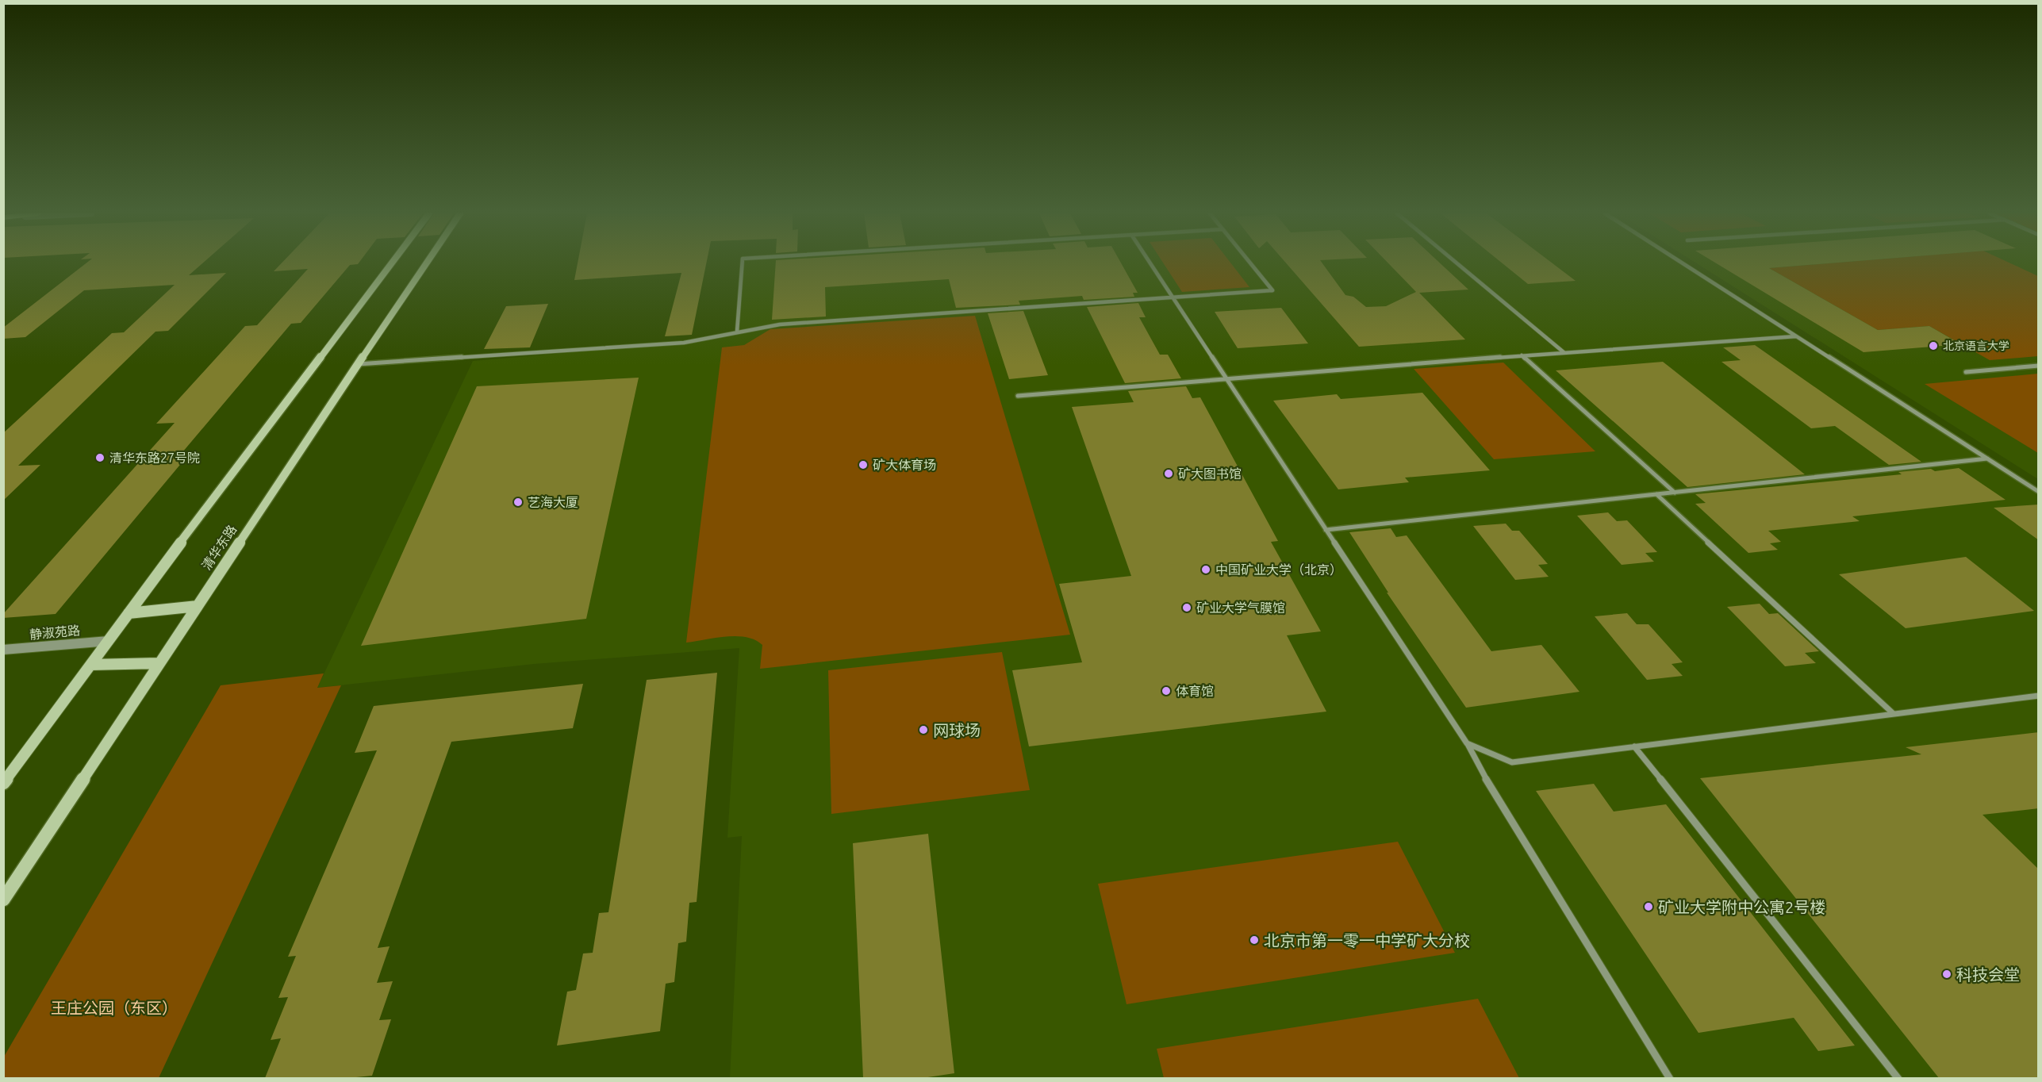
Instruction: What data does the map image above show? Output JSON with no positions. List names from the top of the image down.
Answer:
{
  "streets": {
    "main road": ["清华东路"],
    "street": ["静淑苑路"]
  },
  "parks": ["王庄公园（东区）"],
  "places": [
    "北京语言大学",
    "清华东路27号院",
    "矿大体育场",
    "矿大图书馆",
    "艺海大厦",
    "中国矿业大学（北京）",
    "矿业大学气膜馆",
    "体育馆",
    "网球场",
    "矿业大学附中公寓2号楼",
    "北京市第一零一中学矿大分校",
    "科技会堂"
  ]
}
